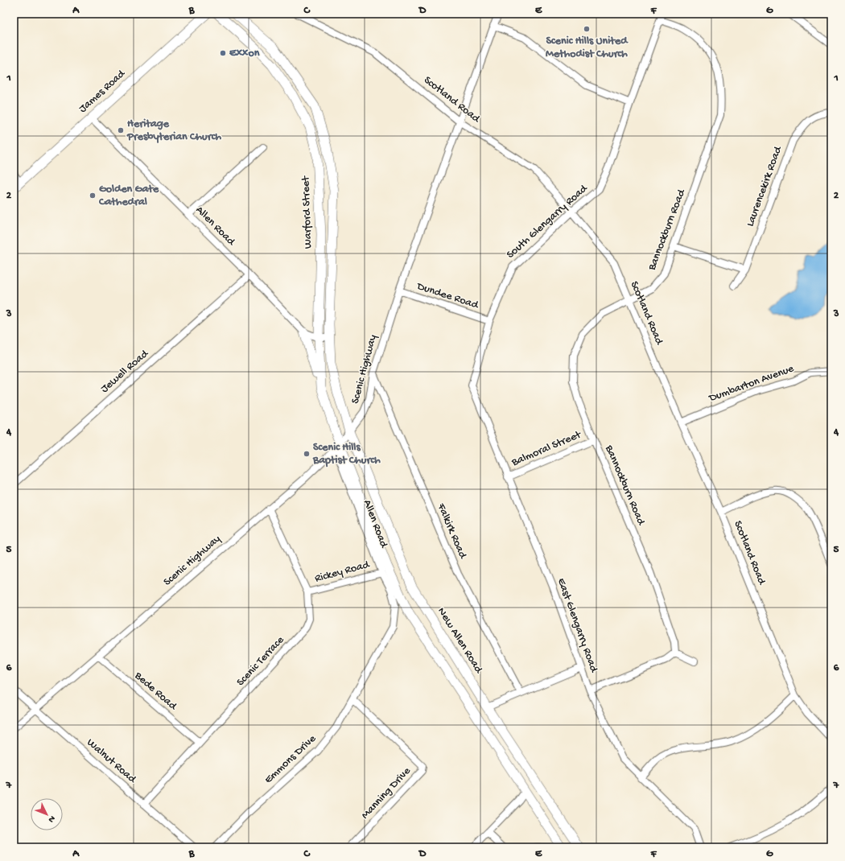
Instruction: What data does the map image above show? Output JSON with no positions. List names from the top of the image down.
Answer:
{
  "streets": {
    "main road": ["James Road", "Warford Street", "New Allen Road"],
    "street": [
      "Scotland Road",
      "Laurencekirk Road",
      "South Glengarry Road",
      "Allen Road",
      "Bannockburn Road",
      "Dundee Road",
      "Scenic Highway",
      "Jewell Road",
      "Dumbarton Avenue",
      "Balmoral Street",
      "Falkirk Road",
      "Rickey Road",
      "East Glengarry Road",
      "Scenic Terrace",
      "Bede Road",
      "Emmons Drive",
      "Walnut Road",
      "Manning Drive"
    ]
  },
  "crossings": [
    ["James Road", "Allen Road"],
    ["Scotland Road", "South Glengarry Road"],
    ["Scotland Road", "Bannockburn Road"],
    ["Scotland Road", "Scenic Highway"],
    ["Scotland Road", "Dumbarton Avenue"],
    ["Warford Street", "Allen Road"],
    ["Warford Street", "Scenic Highway"],
    ["Warford Street", "New Allen Road"],
    ["South Glengarry Road", "Bannockburn Road"],
    ["South Glengarry Road", "Dundee Road"],
    ["South Glengarry Road", "East Glengarry Road"],
    ["Allen Road", "Scenic Highway"],
    ["Allen Road", "Jewell Road"],
    ["Allen Road", "Rickey Road"],
    ["Allen Road", "Emmons Drive"],
    ["Bannockburn Road", "Balmoral Street"],
    ["Dundee Road", "Scenic Highway"],
    ["Scenic Highway", "Falkirk Road"],
    ["Scenic Highway", "New Allen Road"],
    ["Scenic Highway", "Scenic Terrace"],
    ["Scenic Highway", "Bede Road"],
    ["Scenic Highway", "Walnut Road"],
    ["Balmoral Street", "East Glengarry Road"],
    ["Rickey Road", "Scenic Terrace"],
    ["Scenic Terrace", "Bede Road"],
    ["Scenic Terrace", "Walnut Road"],
    ["Emmons Drive", "Manning Drive"]
  ],
  "places": [
    "Scenic Hills United Methodist Church",
    "Exxon",
    "Heritage Presbyterian Church",
    "Golden Gate Cathedral",
    "Scenic Hills Baptist Church"
  ],
  "north": "bottom right",
  "grid": {
    "columns": [
      "A",
      "B",
      "C",
      "D",
      "E",
      "F",
      "G"
    ],
    "rows": [
      "1",
      "2",
      "3",
      "4",
      "5",
      "6",
      "7"
    ]
  }
}
